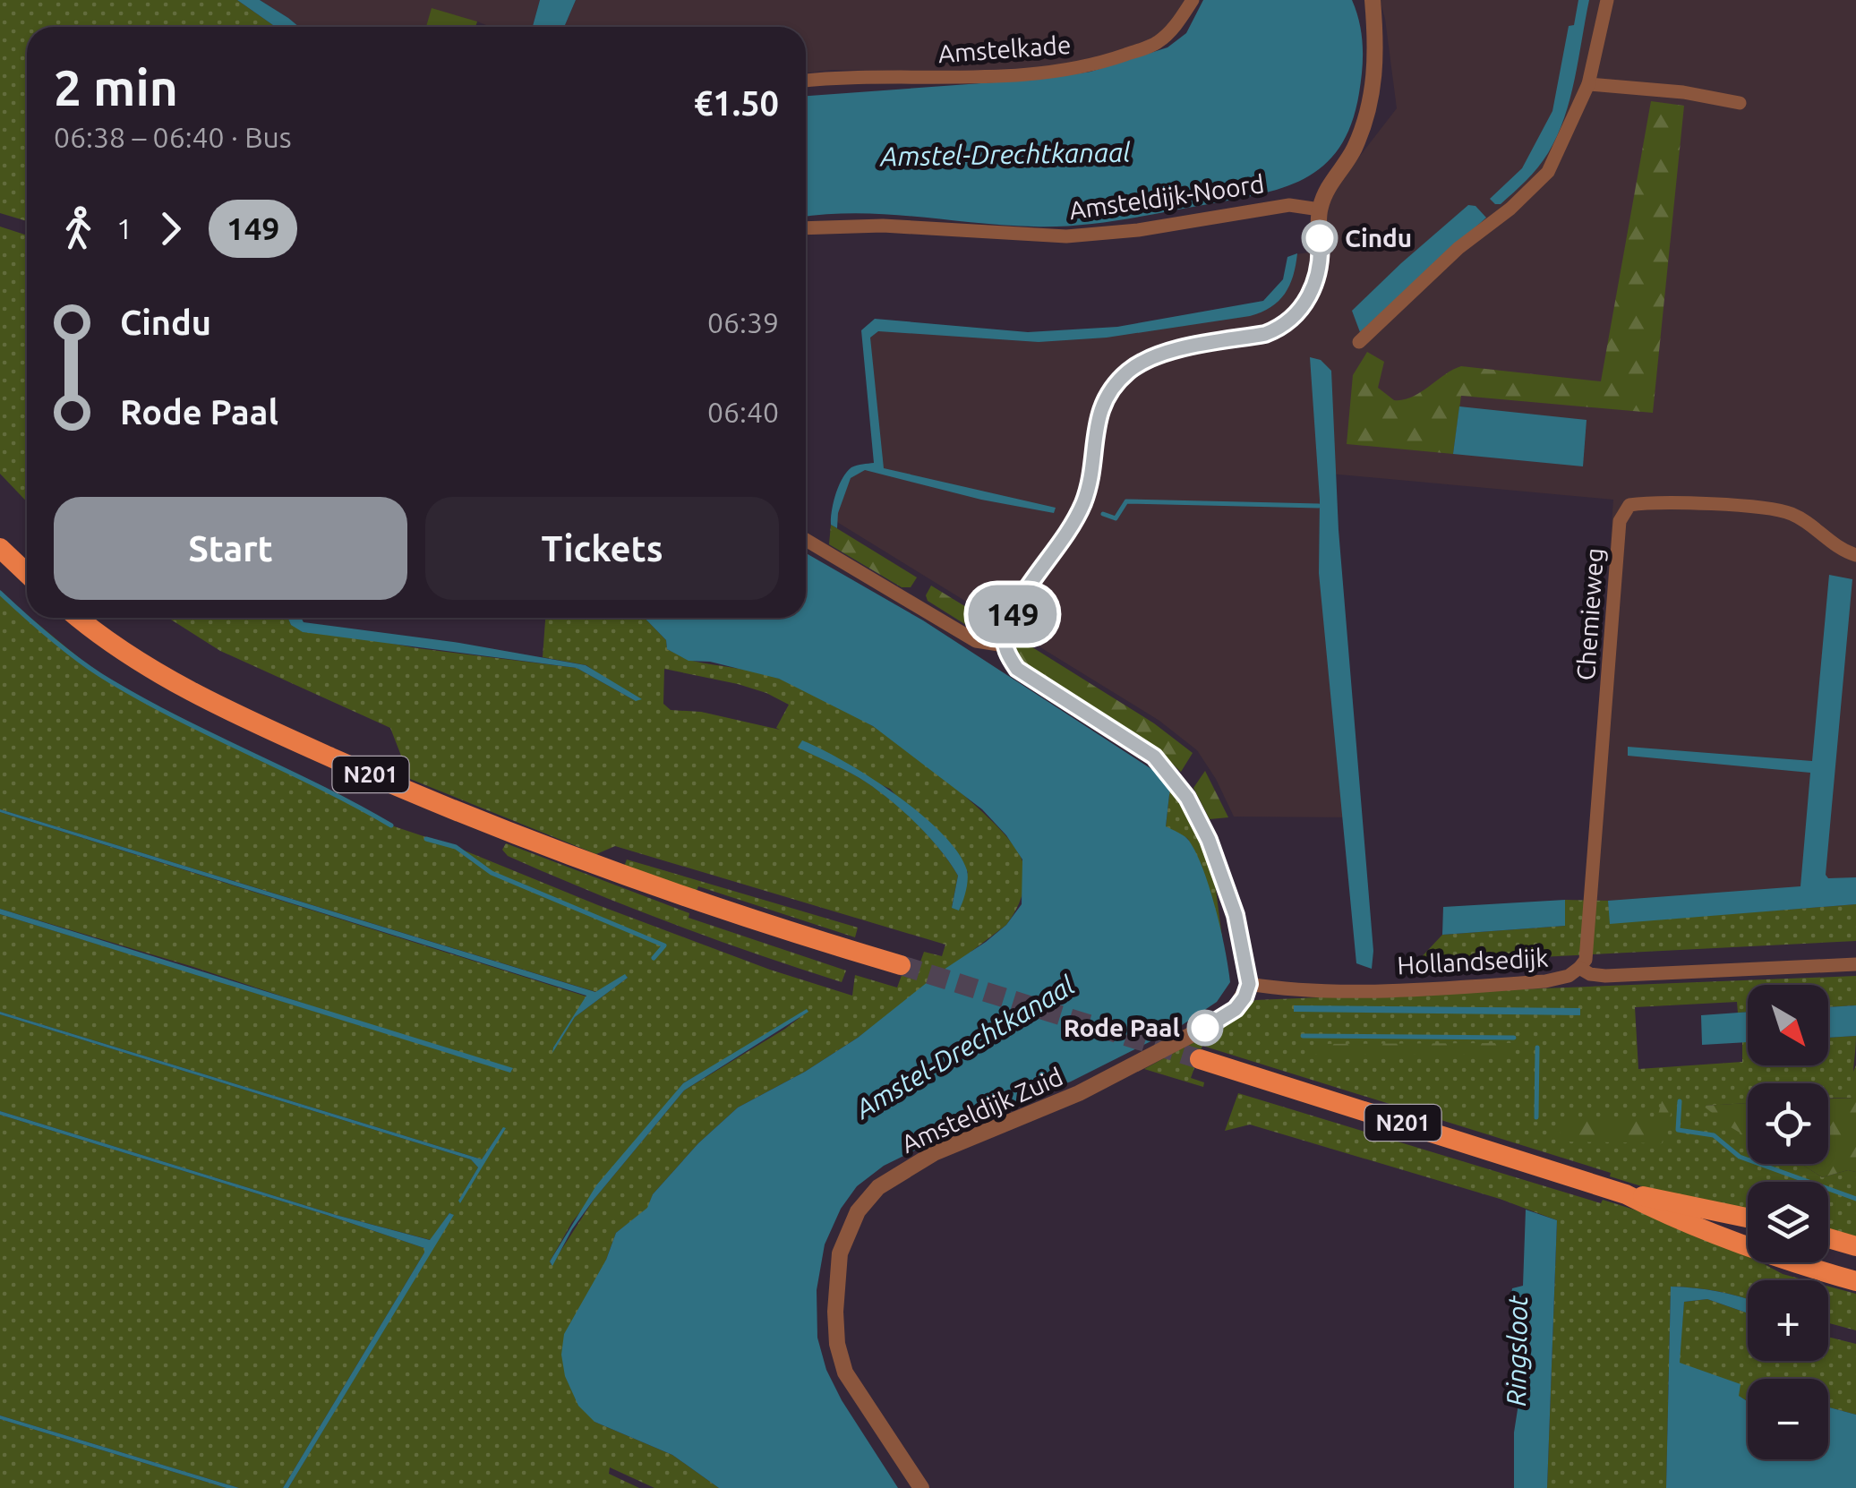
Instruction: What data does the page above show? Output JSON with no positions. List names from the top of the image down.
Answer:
{
  "streets": {
    "main road": ["N201"],
    "street": [
      "Amstelkade",
      "Amsteldijk-Noord",
      "Chemieweg",
      "Hollandsedijk",
      "Amsteldijk Zuid"
    ]
  },
  "crossings": [
    ["Chemieweg", "Hollandsedijk"],
    ["Hollandsedijk", "Amsteldijk Zuid"]
  ],
  "water": ["Amstel-Drechtkanaal", "Ringsloot"],
  "places": ["Cindu", "Rode Paal"],
  "lines": ["bus line 149"],
  "north": "bottom right",
  "page": {
    "on_map": "149",
    "heading": ["2 min", "06:38 – 06:40 · Bus", "€1.50"],
    "legs": ["1", "149"],
    "list": [
      {
        "name": "Cindu",
        "value": "06:39"
      },
      {
        "name": "Rode Paal",
        "value": "06:40"
      }
    ],
    "buttons": ["Start", "Tickets"],
    "map_buttons": ["+", "−"]
  }
}
